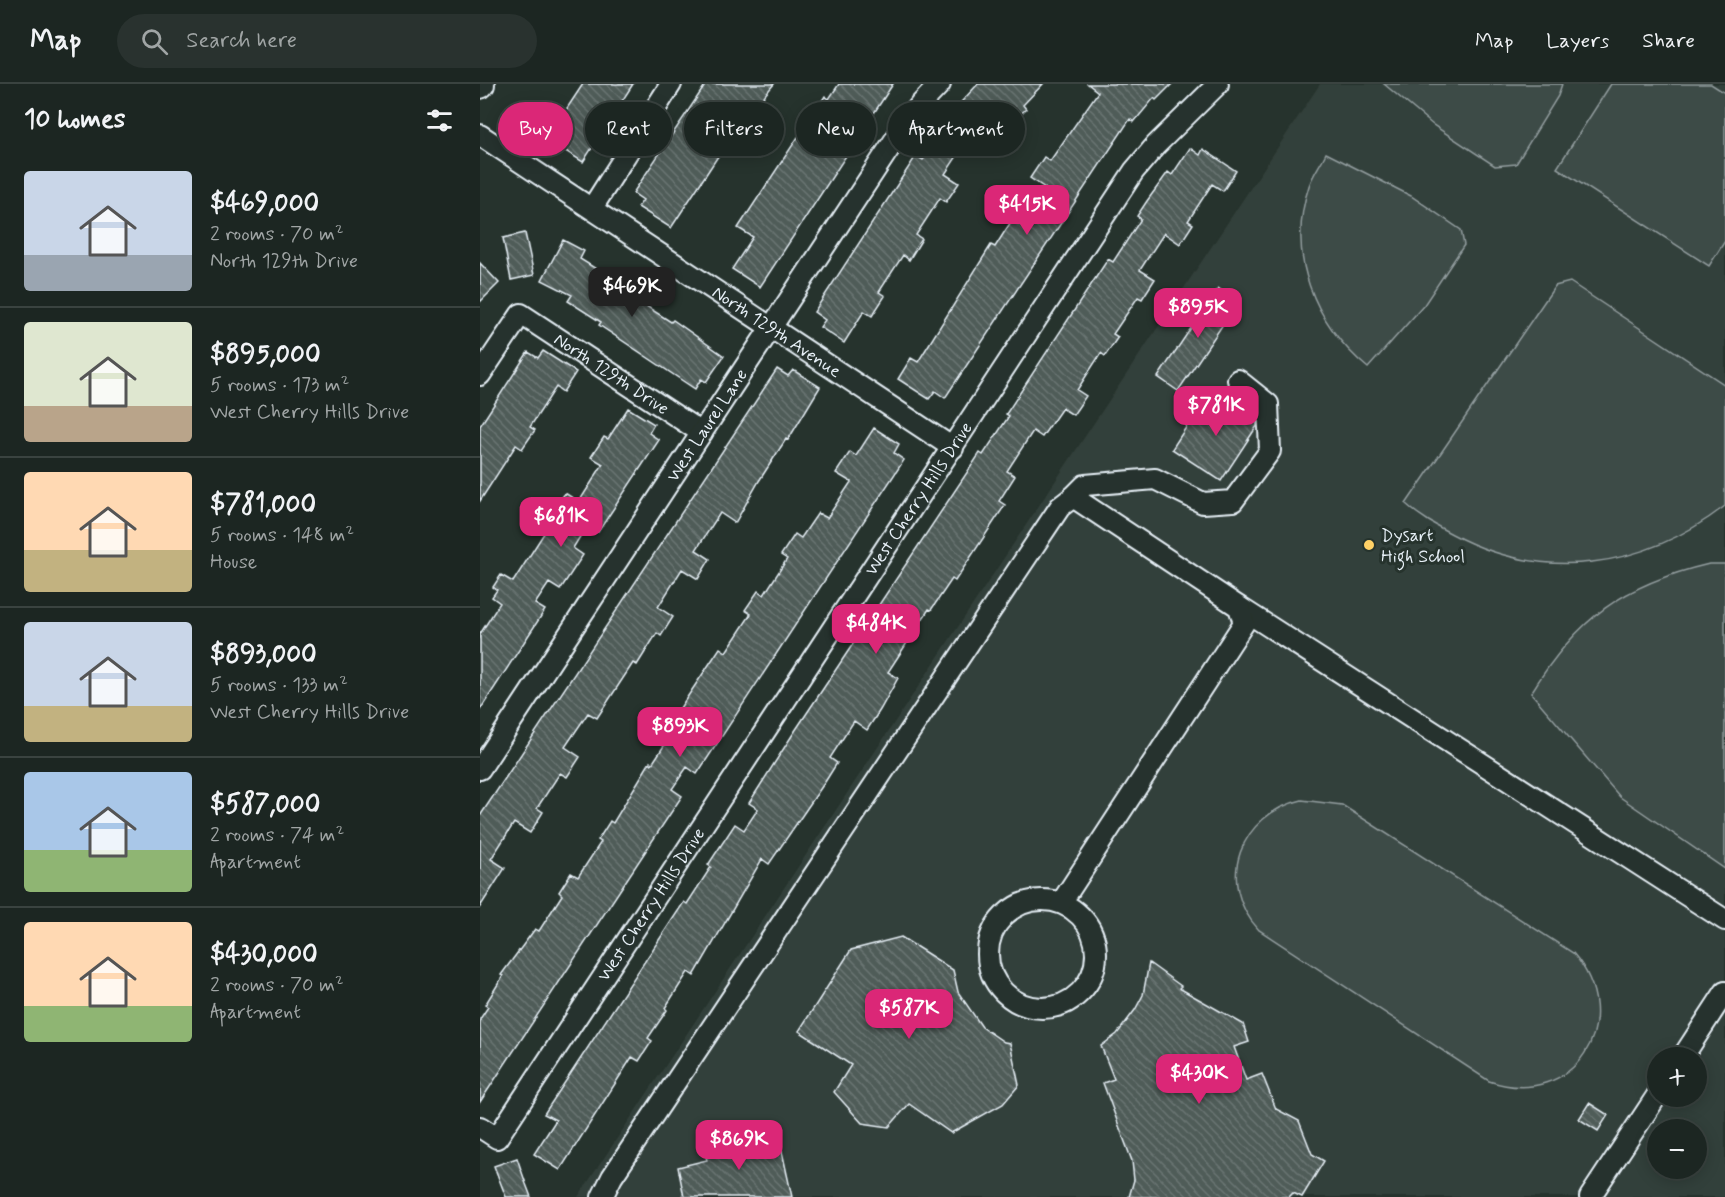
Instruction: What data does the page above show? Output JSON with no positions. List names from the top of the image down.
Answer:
{
  "streets": {
    "street": [
      "North 129th Avenue",
      "North 129th Drive",
      "West Laurel Lane",
      "West Cherry Hills Drive"
    ]
  },
  "crossings": [
    ["North 129th Avenue", "West Laurel Lane"],
    ["North 129th Avenue", "West Cherry Hills Drive"],
    ["North 129th Drive", "West Laurel Lane"]
  ],
  "places": ["Dysart High School"],
  "page": {
    "header": "Map",
    "search": "Search here",
    "nav": ["Map", "Layers", "Share"],
    "heading": "10 homes",
    "chip": [
      "Buy",
      "Rent",
      "Filters",
      "New",
      "Apartment"
    ],
    "list": [
      {
        "name": "$469,000",
        "note": "2 rooms · 70 m² · North 129th Drive"
      },
      {
        "name": "$895,000",
        "note": "5 rooms · 173 m² · West Cherry Hills Drive"
      },
      {
        "name": "$781,000",
        "note": "5 rooms · 148 m² · House"
      },
      {
        "name": "$893,000",
        "note": "5 rooms · 133 m² · West Cherry Hills Drive"
      },
      {
        "name": "$587,000",
        "note": "2 rooms · 74 m² · Apartment"
      },
      {
        "name": "$430,000",
        "note": "2 rooms · 70 m² · Apartment"
      }
    ],
    "price": [
      "$415K",
      "$469K",
      "$895K",
      "$781K",
      "$681K",
      "$484K",
      "$893K",
      "$587K",
      "$430K",
      "$869K"
    ],
    "map_buttons": ["+", "−"]
  }
}
